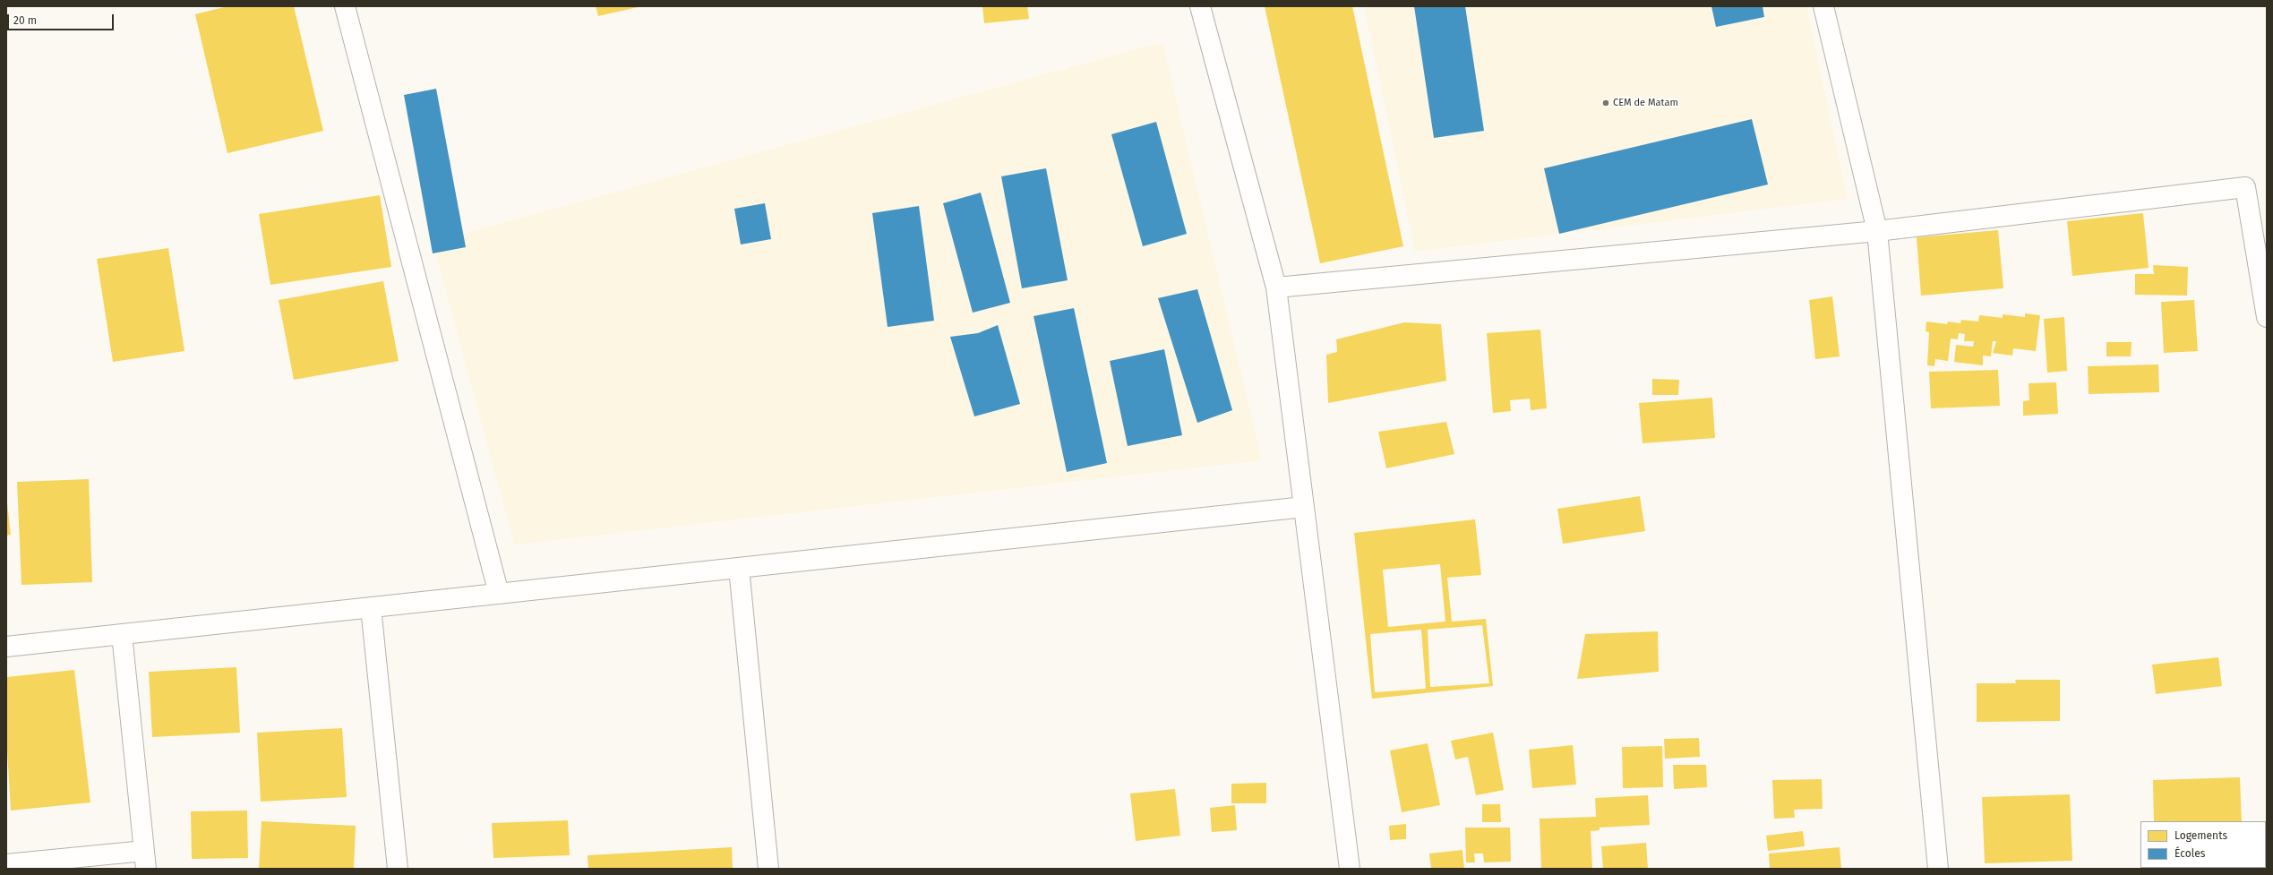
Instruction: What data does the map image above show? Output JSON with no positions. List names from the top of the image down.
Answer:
{
  "places": ["CEM de Matam"],
  "legend": ["Logements", "Écoles"],
  "scale_bar": "20 m"
}
